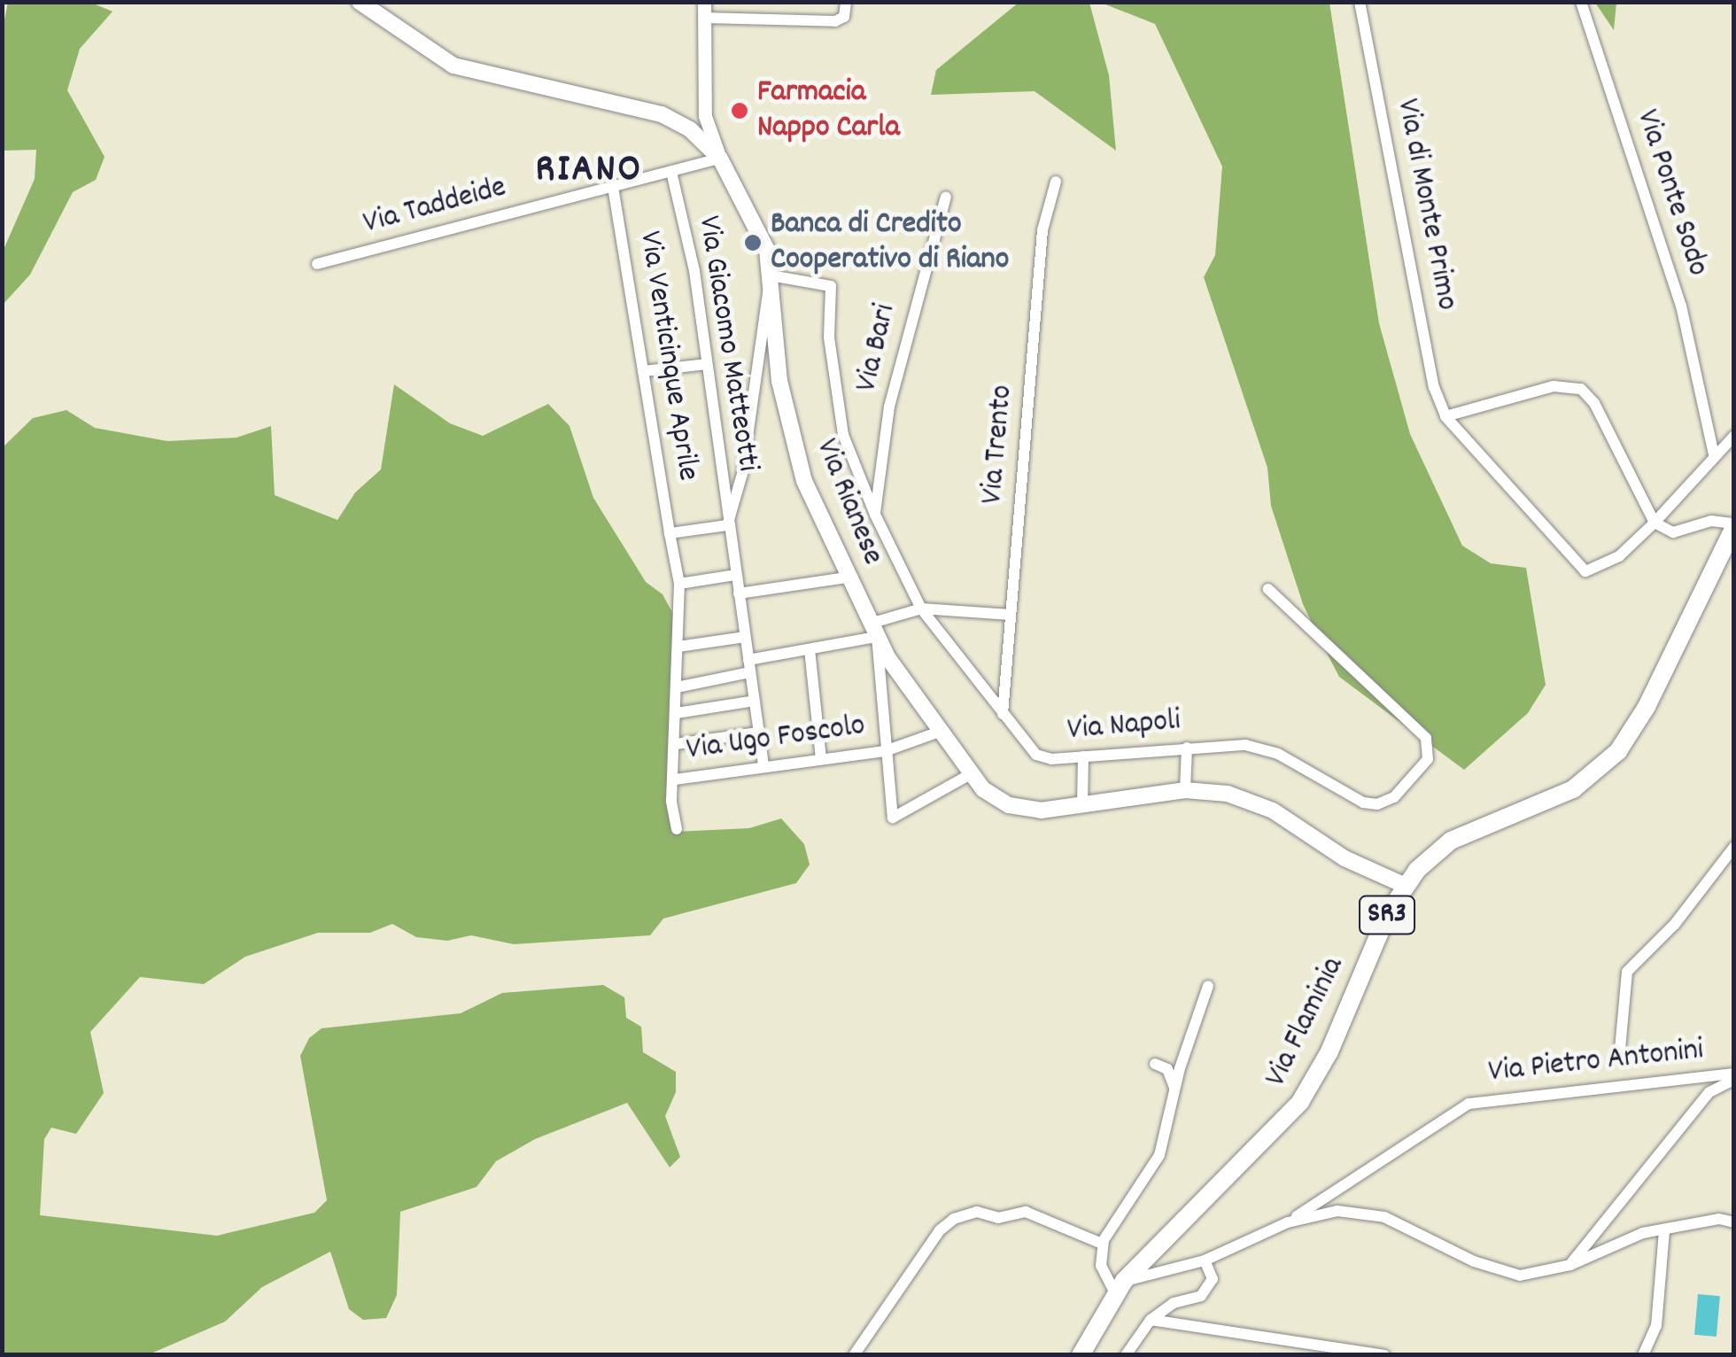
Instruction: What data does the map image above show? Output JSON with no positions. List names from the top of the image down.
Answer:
{
  "streets": {
    "main road": ["Via Rianese", "SR3", "Via Flaminia"],
    "street": [
      "Via Ponte Sodo",
      "Via di Monte Primo",
      "Via Taddeide",
      "Via Giacomo Matteotti",
      "Via Bari",
      "Via Venticinque Aprile",
      "Via Trento",
      "Via Napoli",
      "Via Ugo Foscolo",
      "Via Pietro Antonini"
    ]
  },
  "crossings": [
    ["Via Taddeide", "Via Giacomo Matteotti"],
    ["Via Taddeide", "Via Venticinque Aprile"],
    ["Via Taddeide", "Via Rianese"],
    ["Via Giacomo Matteotti", "Via Ugo Foscolo"],
    ["Via Bari", "Via Napoli"],
    ["Via Venticinque Aprile", "Via Ugo Foscolo"],
    ["Via Trento", "Via Napoli"],
    ["Via Rianese", "Via Napoli"],
    ["Via Rianese", "Via Ugo Foscolo"],
    ["Via Rianese", "Via Flaminia"],
    ["Via Flaminia", "Via Pietro Antonini"]
  ],
  "districts": ["RIANO"],
  "places": ["Farmacia Nappo Carla", "Banca di Credito Cooperativo di Riano"]
}
